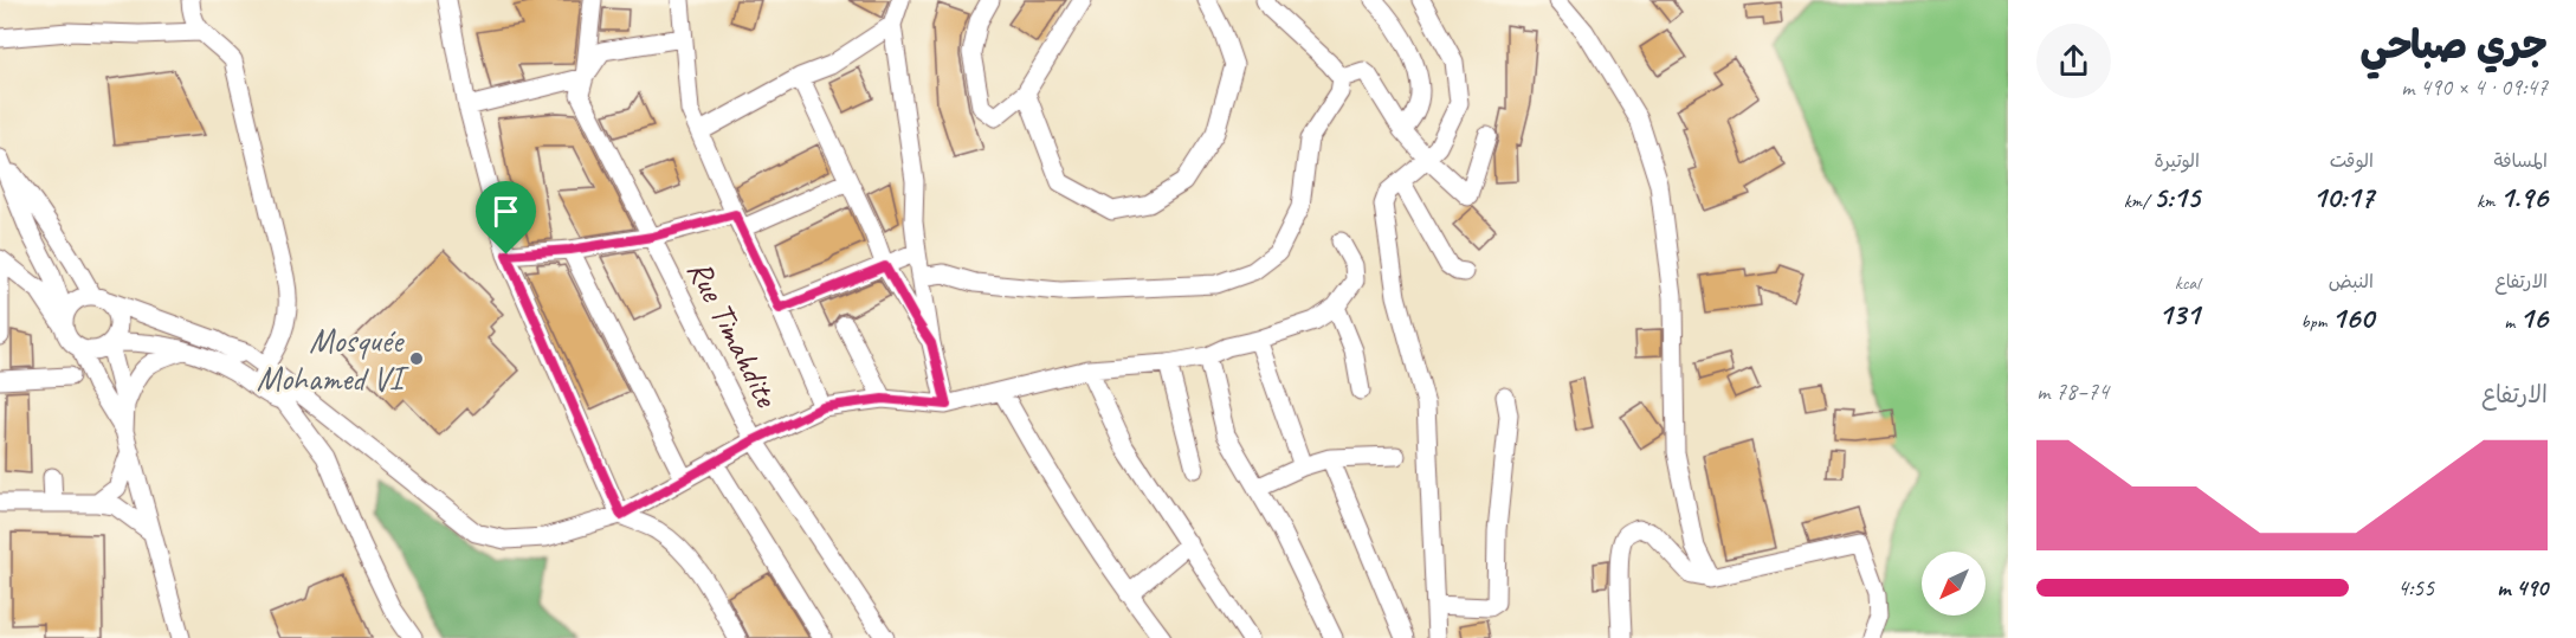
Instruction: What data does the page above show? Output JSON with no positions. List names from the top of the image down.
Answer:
{
  "streets": {
    "street": ["Rue Timahdite"]
  },
  "places": ["Mosquée Mohamed VI"],
  "north": "bottom left",
  "page": {
    "heading": ["جري صباحي", "09:47 · 4 × 490 m"],
    "stats": [
      ["المسافة", "1.96 km"],
      ["الوقت", "10:17"],
      ["الوتيرة", "5:15 /km"],
      ["الارتفاع", "16 m"],
      ["النبض", "160 bpm"],
      ["kcal", "131"]
    ],
    "chart": ["الارتفاع", "74–78 m"],
    "list": [
      {
        "name": "490 m",
        "note": "4:55"
      }
    ]
  }
}
